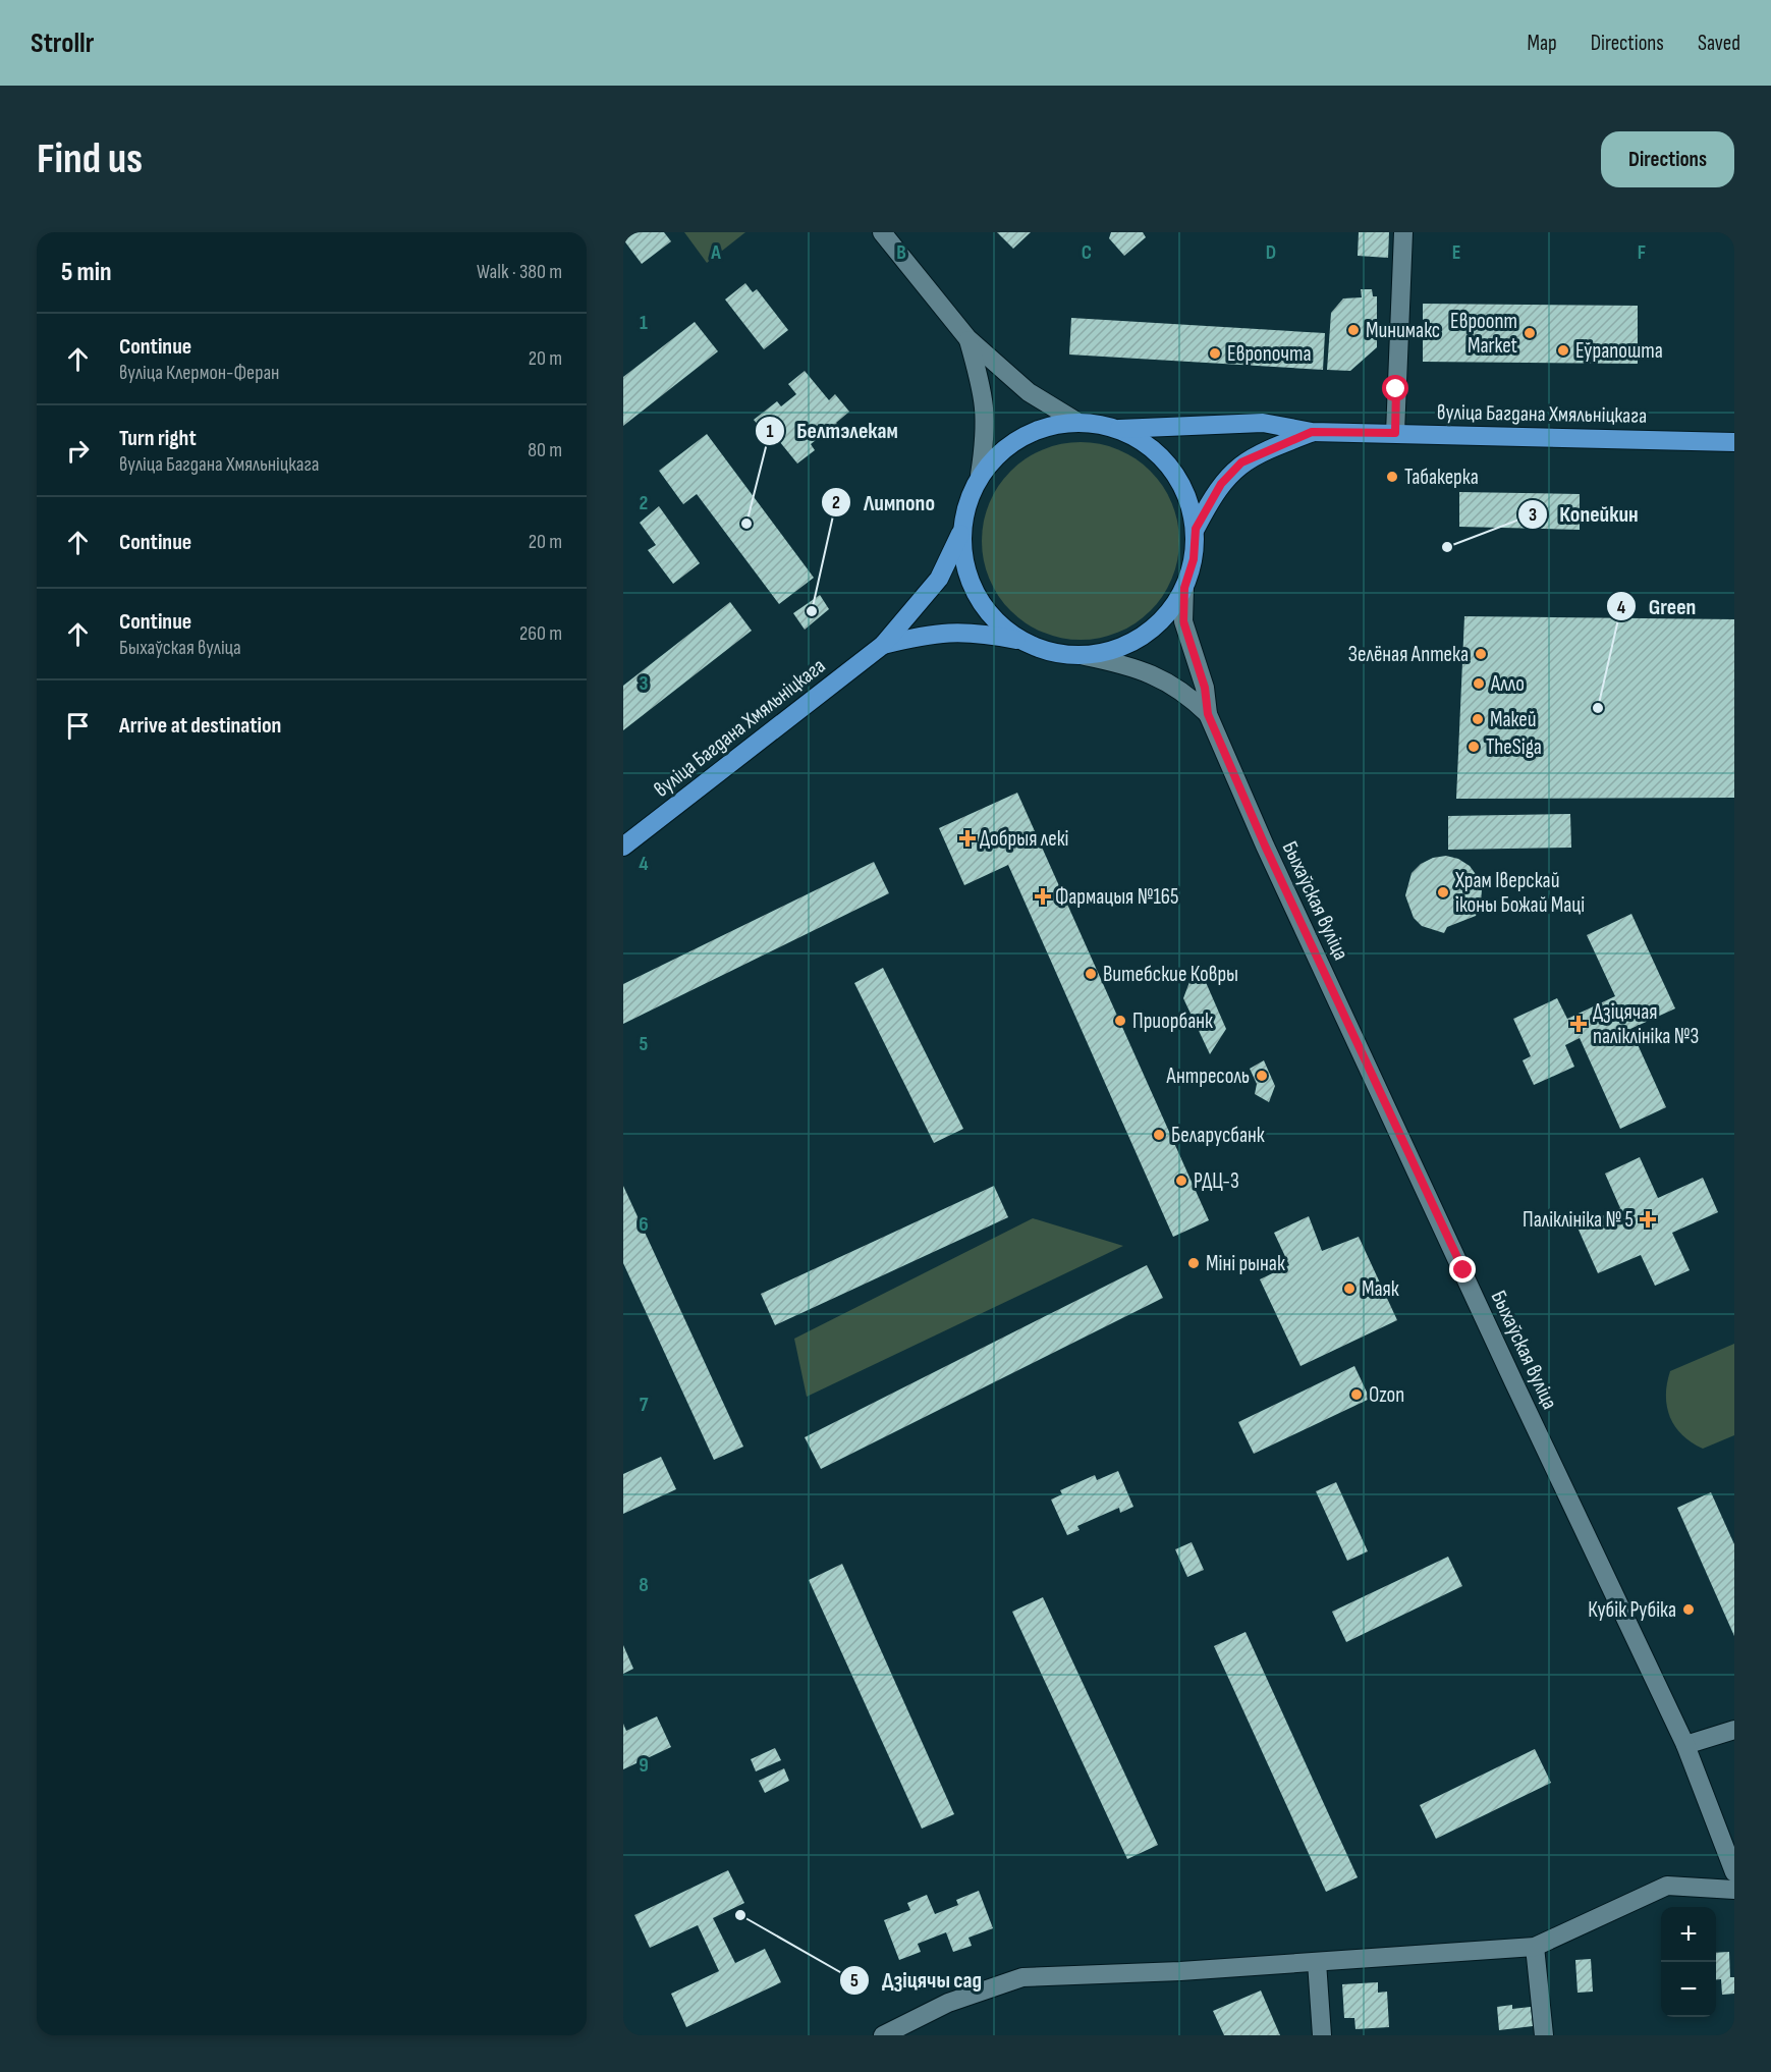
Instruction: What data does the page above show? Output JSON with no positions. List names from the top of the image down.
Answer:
{
  "streets": {
    "main road": ["вуліца Багдана Хмяльніцкага", "Быхаўская вуліца"]
  },
  "places": {
    "other": [
      "Минимакс",
      "Евроопт Market",
      "Еўрапошта",
      "Европочта",
      "Табакерка",
      "Белтэлекам",
      "Копейкин",
      "Лимпопо",
      "Зелёная Аптека",
      "Алло",
      "Green",
      "Макей",
      "TheSiga",
      "Храм Іверскай іконы Божай Маці",
      "Витебские Ковры",
      "Приорбанк",
      "Антресоль",
      "Беларусбанк",
      "РДЦ-3",
      "Міні рынак",
      "Маяк",
      "Ozon",
      "Кубік Рубіка",
      "Дзіцячы сад"
    ],
    "health": [
      "Добрыя лекі",
      "Фармацыя №165",
      "Дзіцячая паліклініка №3",
      "Паліклініка № 5"
    ]
  },
  "page": {
    "header": "Strollr",
    "nav": ["Map", "Directions", "Saved"],
    "buttons": "Directions",
    "title": "Find us",
    "heading": ["5 min", "Walk · 380 m"],
    "list": [
      ["Continue", "вуліца Клермон-Феран", "20 m"],
      ["Turn right", "вуліца Багдана Хмяльніцкага", "80 m"],
      ["Continue", "20 m"],
      ["Continue", "Быхаўская вуліца", "260 m"],
      "Arrive at destination"
    ],
    "map_buttons": ["+", "−"]
  },
  "grid": {
    "columns": [
      "A",
      "B",
      "C",
      "D",
      "E",
      "F"
    ],
    "rows": [
      "1",
      "2",
      "3",
      "4",
      "5",
      "6",
      "7",
      "8",
      "9"
    ]
  }
}
